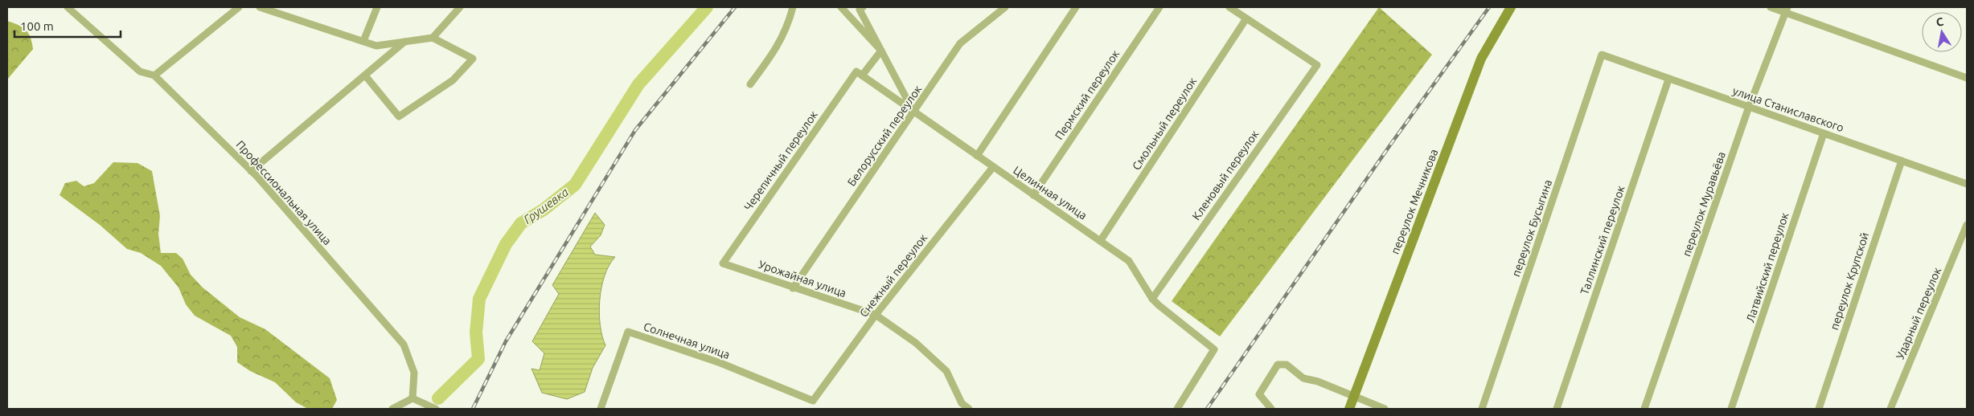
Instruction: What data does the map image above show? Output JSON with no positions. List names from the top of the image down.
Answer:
{
  "streets": {
    "street": [
      "Пермский переулок",
      "улица Станиславского",
      "Смольный переулок",
      "Белорусский переулок",
      "Черепичный переулок",
      "Кленовый переулок",
      "Профессиональная улица",
      "Целинная улица",
      "переулок Мечникова",
      "переулок Муравьёва",
      "переулок Бусыгина",
      "Таллинский переулок",
      "Латвийский переулок",
      "Снежный переулок",
      "Урожайная улица",
      "переулок Крупской",
      "Ударный переулок",
      "Солнечная улица"
    ]
  },
  "crossings": [
    ["Пермский переулок", "Целинная улица"],
    ["улица Станиславского", "переулок Муравьёва"],
    ["улица Станиславского", "переулок Бусыгина"],
    ["улица Станиславского", "Таллинский переулок"],
    ["улица Станиславского", "Латвийский переулок"],
    ["улица Станиславского", "переулок Крупской"],
    ["Смольный переулок", "Кленовый переулок"],
    ["Смольный переулок", "Целинная улица"],
    ["Белорусский переулок", "Целинная улица"],
    ["Белорусский переулок", "Урожайная улица"],
    ["Черепичный переулок", "Целинная улица"],
    ["Черепичный переулок", "Урожайная улица"],
    ["Кленовый переулок", "Целинная улица"],
    ["Целинная улица", "Снежный переулок"],
    ["Снежный переулок", "Урожайная улица"],
    ["Снежный переулок", "Солнечная улица"]
  ],
  "water": ["Грушевка"],
  "scale_bar": "100 m",
  "north": "top"
}
